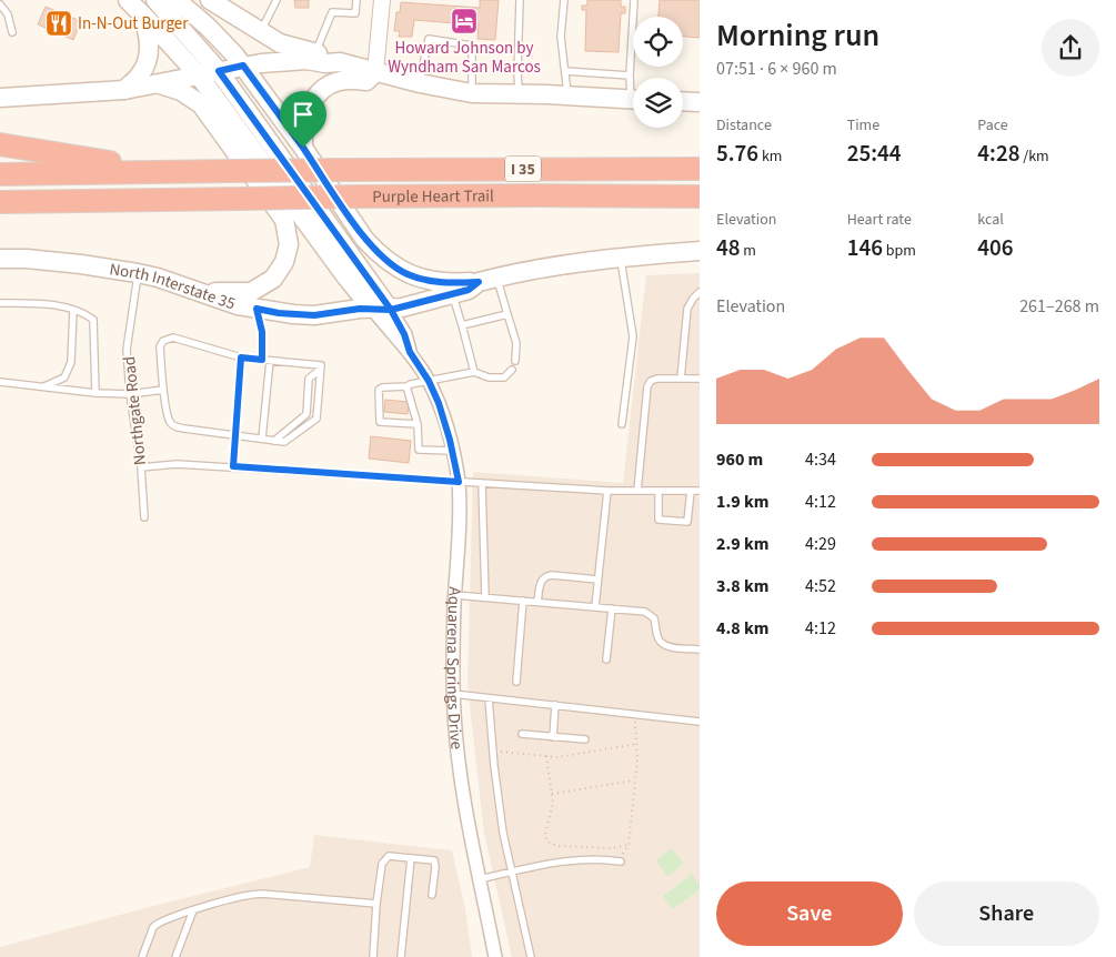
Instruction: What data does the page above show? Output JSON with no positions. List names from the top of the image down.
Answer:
{
  "streets": {
    "highway": ["I 35", "Purple Heart Trail"],
    "main road": ["North Interstate 35", "Aquarena Springs Drive"],
    "lane": ["Northgate Road"]
  },
  "crossings": [
    ["North Interstate 35", "Northgate Road"],
    ["North Interstate 35", "Aquarena Springs Drive"]
  ],
  "places": {
    "hotel": ["Howard Johnson by Wyndham San Marcos"],
    "restaurant": ["In-N-Out Burger"]
  },
  "page": {
    "heading": ["Morning run", "07:51 · 6 × 960 m"],
    "stats": [
      ["Distance", "5.76 km"],
      ["Time", "25:44"],
      ["Pace", "4:28 /km"],
      ["Elevation", "48 m"],
      ["Heart rate", "146 bpm"],
      ["kcal", "406"]
    ],
    "chart": ["Elevation", "261–268 m"],
    "list": [
      {
        "name": "960 m",
        "note": "4:34"
      },
      {
        "name": "1.9 km",
        "note": "4:12"
      },
      {
        "name": "2.9 km",
        "note": "4:29"
      },
      {
        "name": "3.8 km",
        "note": "4:52"
      },
      {
        "name": "4.8 km",
        "note": "4:12"
      }
    ],
    "buttons": ["Save", "Share"]
  }
}
